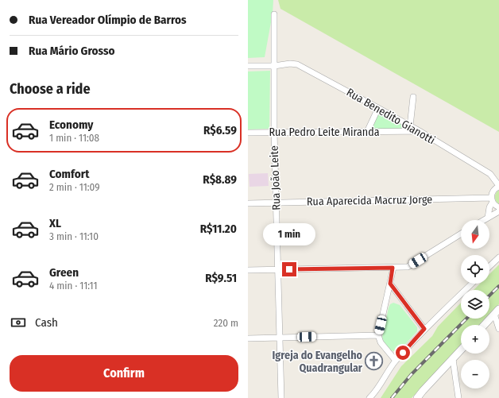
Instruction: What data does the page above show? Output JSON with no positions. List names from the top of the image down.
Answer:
{
  "streets": {
    "street": [
      "Rua Benedito Gianotti",
      "Rua Pedro Leite Miranda",
      "Rua João Leite",
      "Rua Aparecida Macruz Jorge"
    ]
  },
  "crossings": [
    ["Rua Benedito Gianotti", "Rua Pedro Leite Miranda"],
    ["Rua Benedito Gianotti", "Rua João Leite"],
    ["Rua Pedro Leite Miranda", "Rua João Leite"],
    ["Rua João Leite", "Rua Aparecida Macruz Jorge"]
  ],
  "places": {
    "church": ["Igreja do Evangelho Quadrangular"]
  },
  "north": "bottom",
  "page": {
    "banner": ["Rua Vereador Olímpio de Barros", "Rua Mário Grosso"],
    "heading": "Choose a ride",
    "list": [
      {
        "name": "Economy",
        "note": "1 min · 11:08",
        "value": "R$6.59"
      },
      {
        "name": "Comfort",
        "note": "2 min · 11:09",
        "value": "R$8.89"
      },
      {
        "name": "XL",
        "note": "3 min · 11:10",
        "value": "R$11.20"
      },
      {
        "name": "Green",
        "note": "4 min · 11:11",
        "value": "R$9.51"
      }
    ],
    "map_buttons": ["+", "−"],
    "bubble": "1 min",
    "pay": ["Cash", "220 m"],
    "buttons": "Confirm"
  }
}
